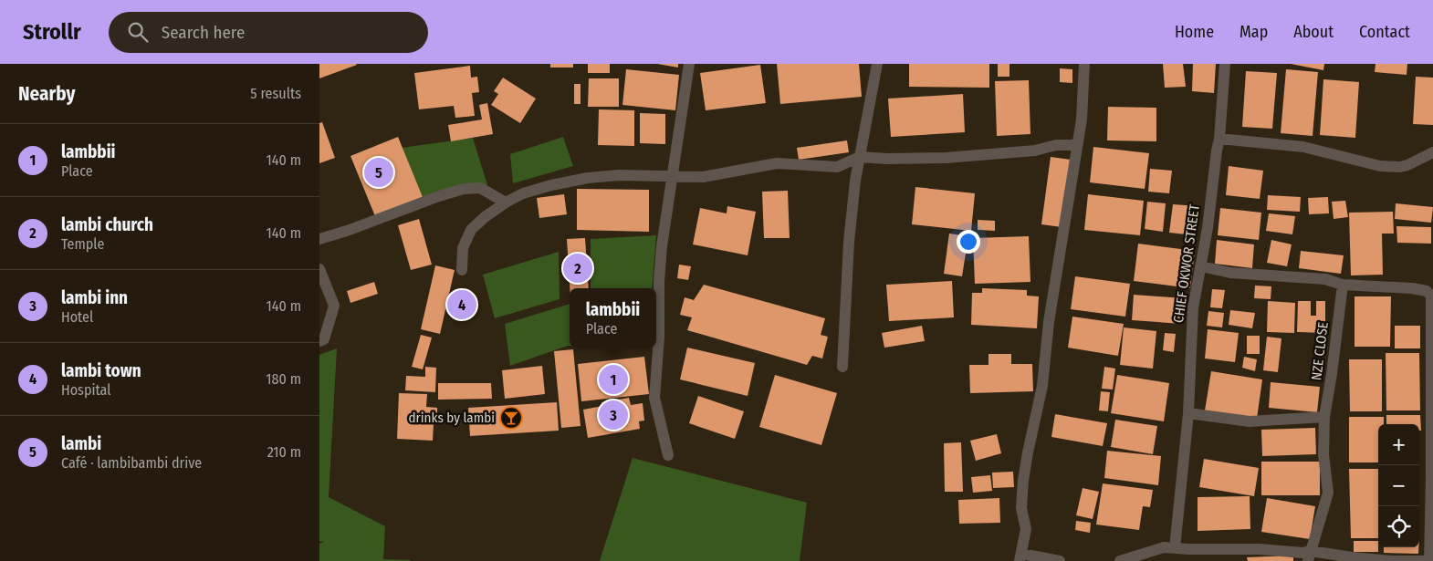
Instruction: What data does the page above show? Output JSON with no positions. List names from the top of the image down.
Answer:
{
  "streets": {
    "street": ["CHIEF OKWOR STREET", "NZE CLOSE"]
  },
  "places": {
    "bar": ["drinks by lambi"]
  },
  "page": {
    "header": "Strollr",
    "search": "Search here",
    "nav": [
      "Home",
      "Map",
      "About",
      "Contact"
    ],
    "heading": ["Nearby", "5 results"],
    "list": [
      {
        "mark": "1",
        "name": "lambbii",
        "note": "Place",
        "value": "140 m"
      },
      {
        "mark": "2",
        "name": "lambi church",
        "note": "Temple",
        "value": "140 m"
      },
      {
        "mark": "3",
        "name": "lambi inn",
        "note": "Hotel",
        "value": "140 m"
      },
      {
        "mark": "4",
        "name": "lambi town",
        "note": "Hospital",
        "value": "180 m"
      },
      {
        "mark": "5",
        "name": "lambi",
        "note": "Café · lambibambi drive",
        "value": "210 m"
      }
    ],
    "pins": [
      "5",
      "2",
      "4",
      "1",
      "3"
    ],
    "popup": ["lambbii", "Place"],
    "map_buttons": ["+", "−"]
  }
}
